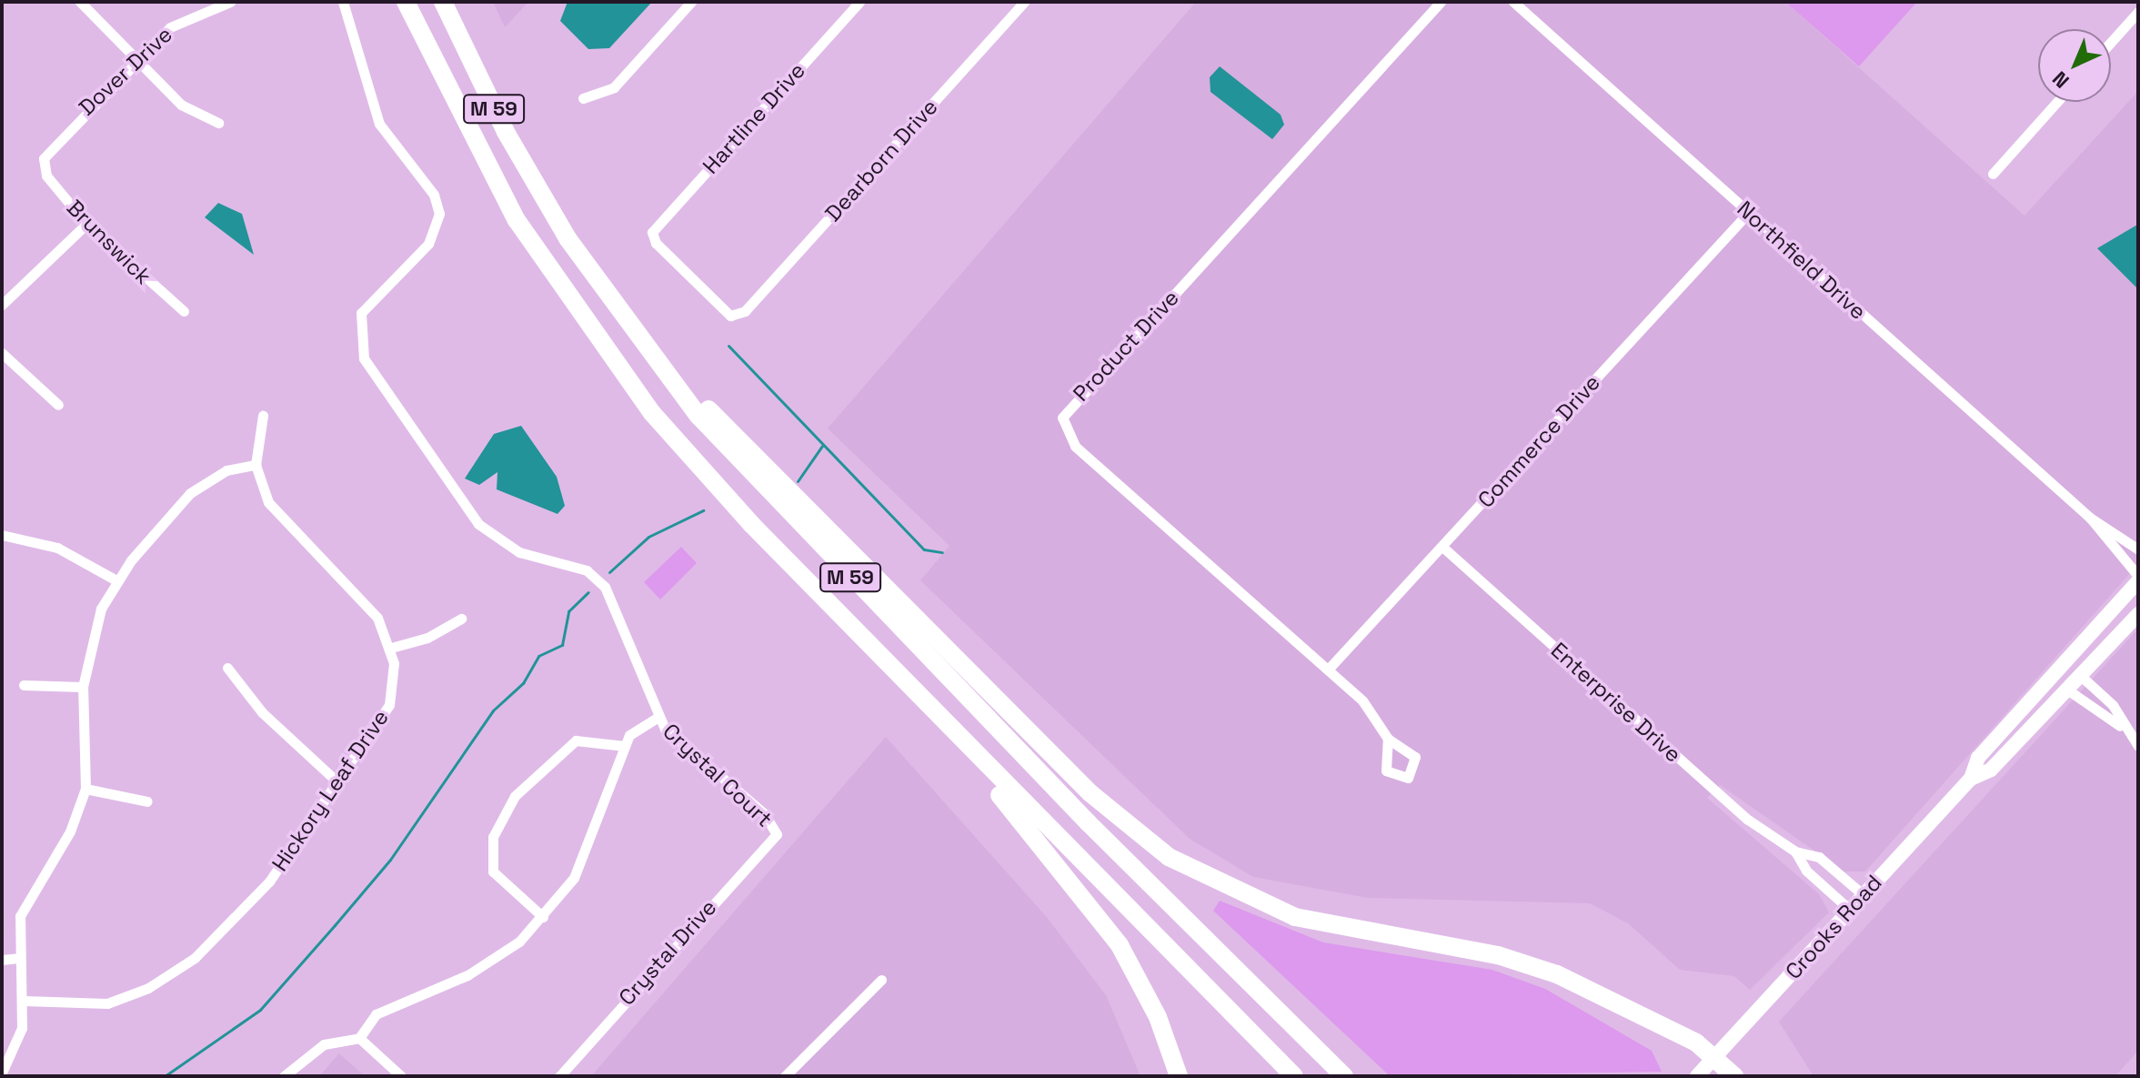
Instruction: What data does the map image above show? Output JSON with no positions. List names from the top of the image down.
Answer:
{
  "streets": {
    "highway": ["M 59"],
    "main road": ["Crooks Road"],
    "street": [
      "Dover Drive",
      "Hartline Drive",
      "Dearborn Drive",
      "Brunswick",
      "Northfield Drive",
      "Product Drive",
      "Commerce Drive",
      "Enterprise Drive",
      "Crystal Court",
      "Hickory Leaf Drive",
      "Crystal Drive"
    ]
  },
  "crossings": [
    ["Dover Drive", "Brunswick"],
    ["Hartline Drive", "Dearborn Drive"],
    ["Northfield Drive", "Commerce Drive"],
    ["Product Drive", "Commerce Drive"],
    ["Commerce Drive", "Enterprise Drive"],
    ["Enterprise Drive", "Crooks Road"],
    ["Crystal Court", "Crystal Drive"]
  ],
  "north": "bottom left"
}
